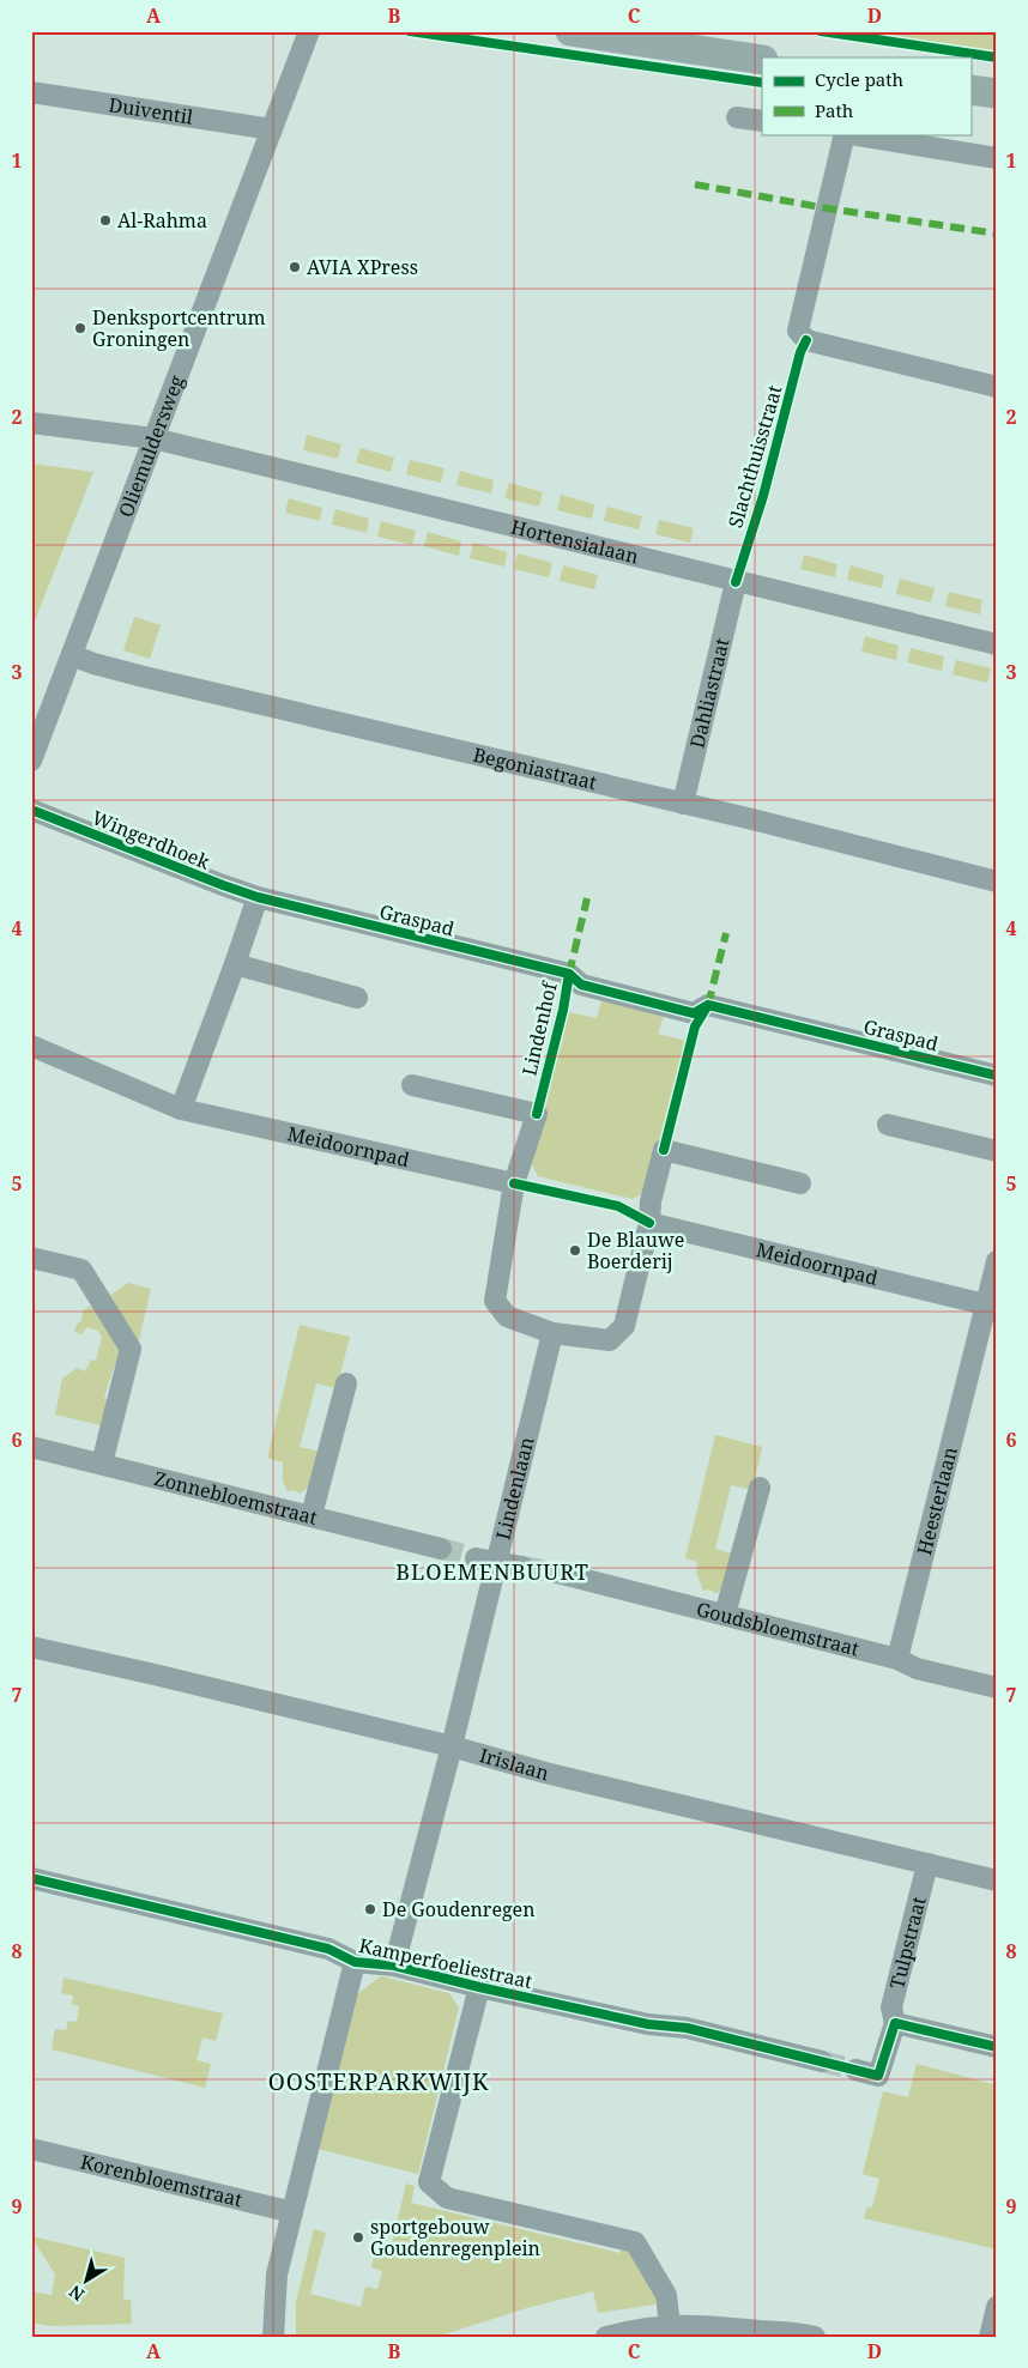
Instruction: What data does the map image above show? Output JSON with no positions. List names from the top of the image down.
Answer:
{
  "streets": {
    "street": [
      "Duiventil",
      "Oliemuldersweg",
      "Hortensialaan",
      "Dahliastraat",
      "Begoniastraat",
      "Wingerdhoek",
      "Graspad",
      "Lindenhof",
      "Meidoornpad",
      "Lindenlaan",
      "Zonnebloemstraat",
      "Heesterlaan",
      "Goudsbloemstraat",
      "Irislaan",
      "Tulpstraat",
      "Kamperfoeliestraat",
      "Korenbloemstraat"
    ],
    "cycle path": ["Slachthuisstraat"]
  },
  "crossings": [
    ["Duiventil", "Oliemuldersweg"],
    ["Oliemuldersweg", "Hortensialaan"],
    ["Oliemuldersweg", "Begoniastraat"],
    ["Hortensialaan", "Dahliastraat"],
    ["Dahliastraat", "Begoniastraat"],
    ["Wingerdhoek", "Graspad"],
    ["Graspad", "Lindenhof"],
    ["Meidoornpad", "Heesterlaan"],
    ["Lindenlaan", "Irislaan"],
    ["Lindenlaan", "Kamperfoeliestraat"],
    ["Heesterlaan", "Goudsbloemstraat"],
    ["Irislaan", "Tulpstraat"]
  ],
  "districts": ["BLOEMENBUURT", "OOSTERPARKWIJK"],
  "places": [
    "Al-Rahma",
    "AVIA XPress",
    "Denksportcentrum Groningen",
    "De Blauwe Boerderij",
    "De Goudenregen",
    "sportgebouw Goudenregenplein"
  ],
  "legend": ["Cycle path", "Path"],
  "north": "bottom left",
  "grid": {
    "columns": [
      "A",
      "B",
      "C",
      "D"
    ],
    "rows": [
      "1",
      "2",
      "3",
      "4",
      "5",
      "6",
      "7",
      "8",
      "9"
    ]
  }
}
